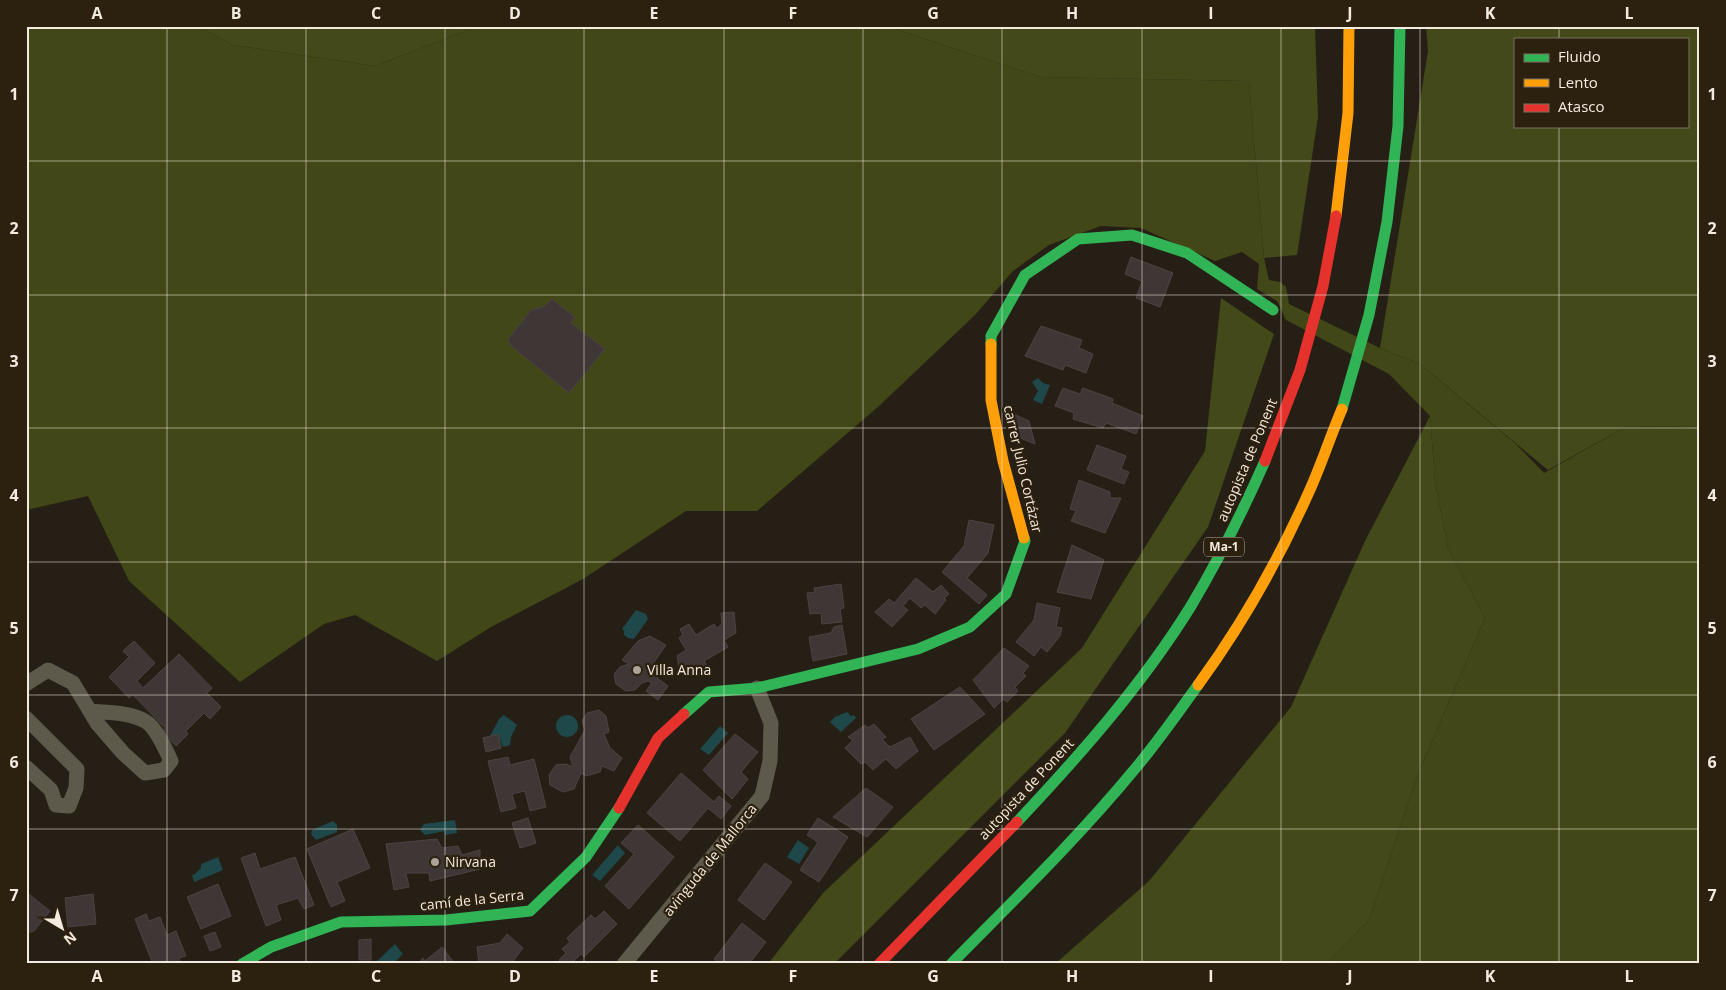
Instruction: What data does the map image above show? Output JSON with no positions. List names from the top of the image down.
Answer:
{
  "streets": {
    "main road": [
      "autopista de Ponent",
      "carrer Julio Cortázar",
      "Ma-1",
      "camí de la Serra"
    ],
    "street": ["avinguda de Mallorca"]
  },
  "crossings": [
    ["carrer Julio Cortázar", "avinguda de Mallorca"],
    ["carrer Julio Cortázar", "camí de la Serra"],
    ["avinguda de Mallorca", "camí de la Serra"]
  ],
  "places": ["Villa Anna", "Nirvana"],
  "legend": ["Fluido", "Lento", "Atasco"],
  "north": "bottom right",
  "grid": {
    "columns": [
      "A",
      "B",
      "C",
      "D",
      "E",
      "F",
      "G",
      "H",
      "I",
      "J",
      "K",
      "L"
    ],
    "rows": [
      "1",
      "2",
      "3",
      "4",
      "5",
      "6",
      "7"
    ]
  }
}
